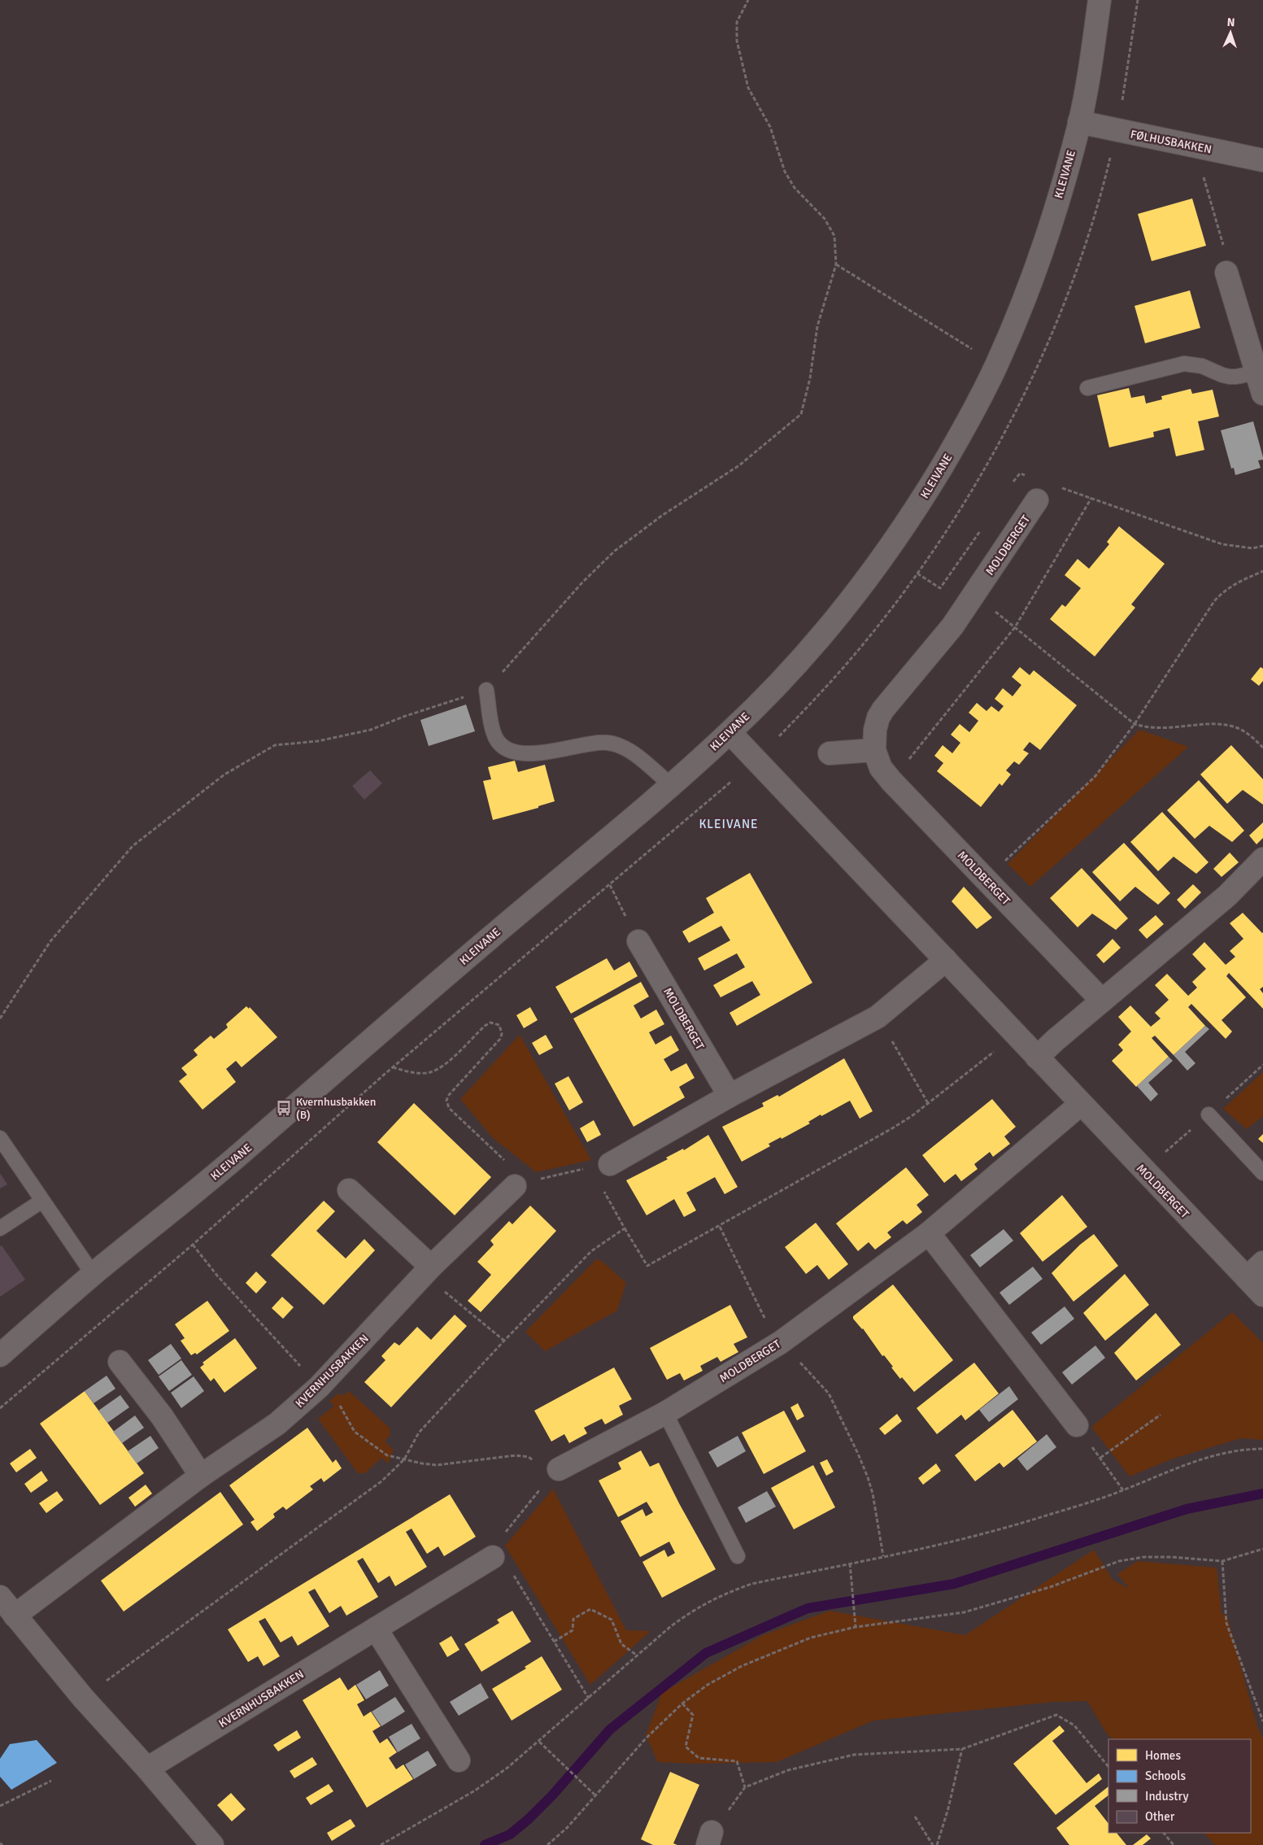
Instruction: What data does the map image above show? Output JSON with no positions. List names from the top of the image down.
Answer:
{
  "streets": {
    "street": [
      "FØLHUSBAKKEN",
      "KLEIVANE",
      "MOLDBERGET",
      "KVERNHUSBAKKEN"
    ]
  },
  "crossings": [
    ["FØLHUSBAKKEN", "KLEIVANE"],
    ["KLEIVANE", "MOLDBERGET"]
  ],
  "districts": ["KLEIVANE"],
  "places": {
    "bus stop": ["Kvernhusbakken (B)"]
  },
  "legend": [
    "Homes",
    "Schools",
    "Industry",
    "Other"
  ],
  "north": "top"
}
